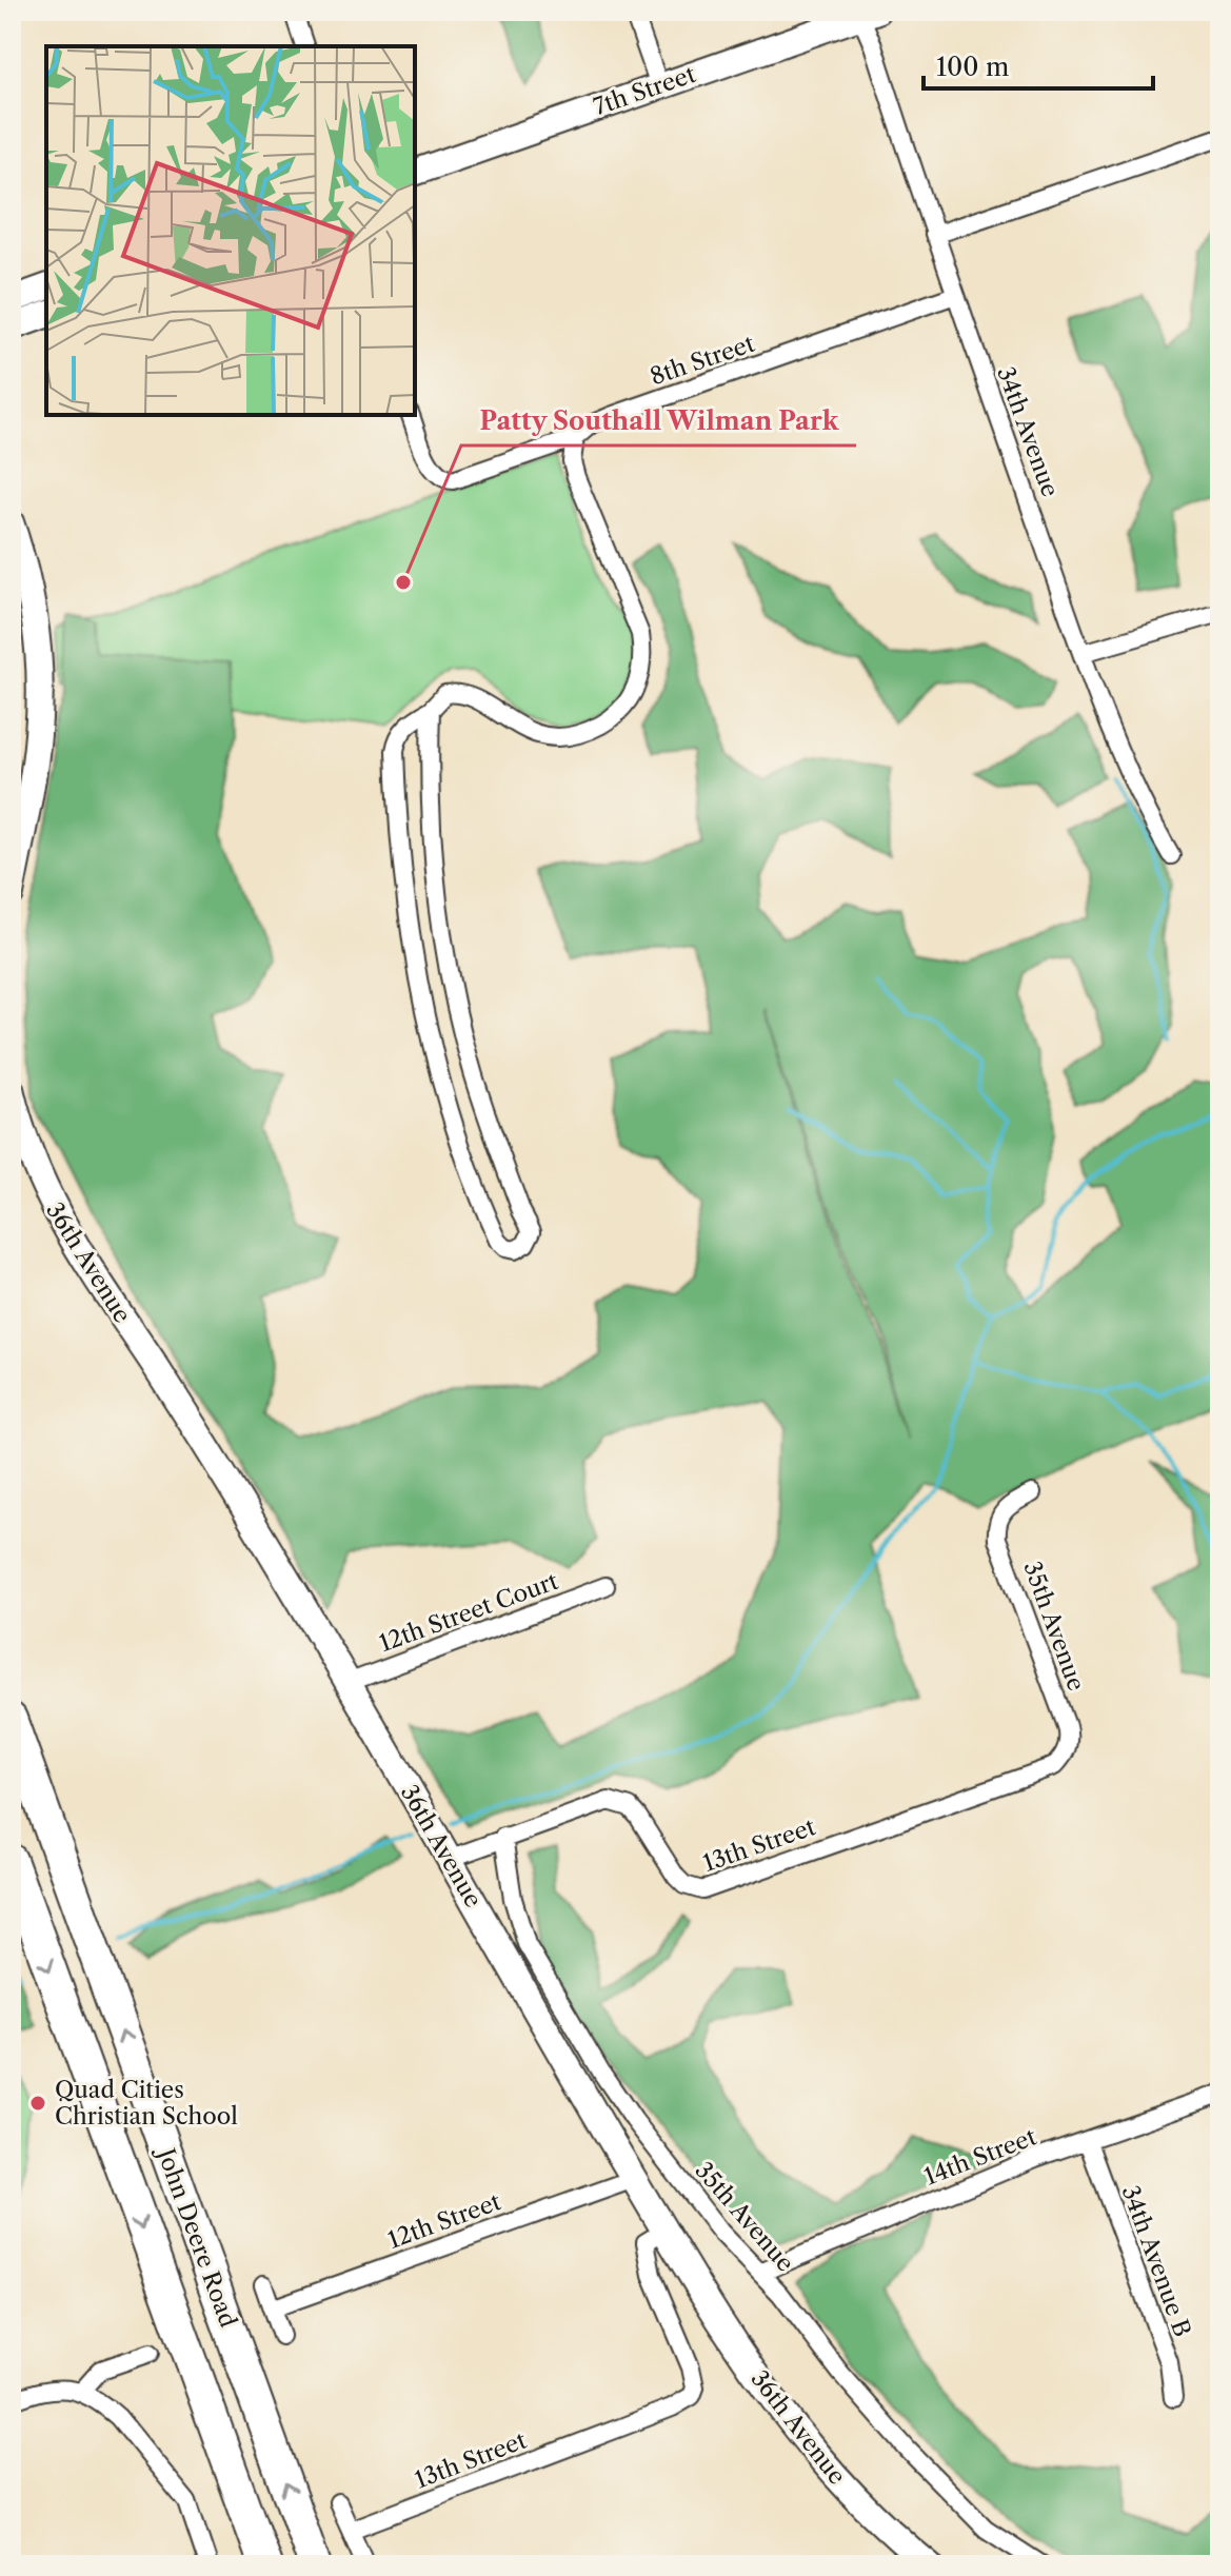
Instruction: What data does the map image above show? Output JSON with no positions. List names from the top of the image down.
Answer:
{
  "streets": {
    "highway": ["John Deere Road"],
    "street": [
      "7th Street",
      "8th Street",
      "34th Avenue",
      "36th Avenue",
      "12th Street Court",
      "35th Avenue",
      "13th Street",
      "14th Street",
      "12th Street",
      "34th Avenue B"
    ]
  },
  "crossings": [
    ["7th Street", "34th Avenue"],
    ["8th Street", "34th Avenue"],
    ["36th Avenue", "12th Street Court"],
    ["36th Avenue", "13th Street"],
    ["36th Avenue", "12th Street"],
    ["35th Avenue", "13th Street"],
    ["35th Avenue", "14th Street"],
    ["14th Street", "34th Avenue B"]
  ],
  "places": ["Patty Southall Wilman Park", "Quad Cities Christian School"],
  "scale_bar": "100 m"
}
